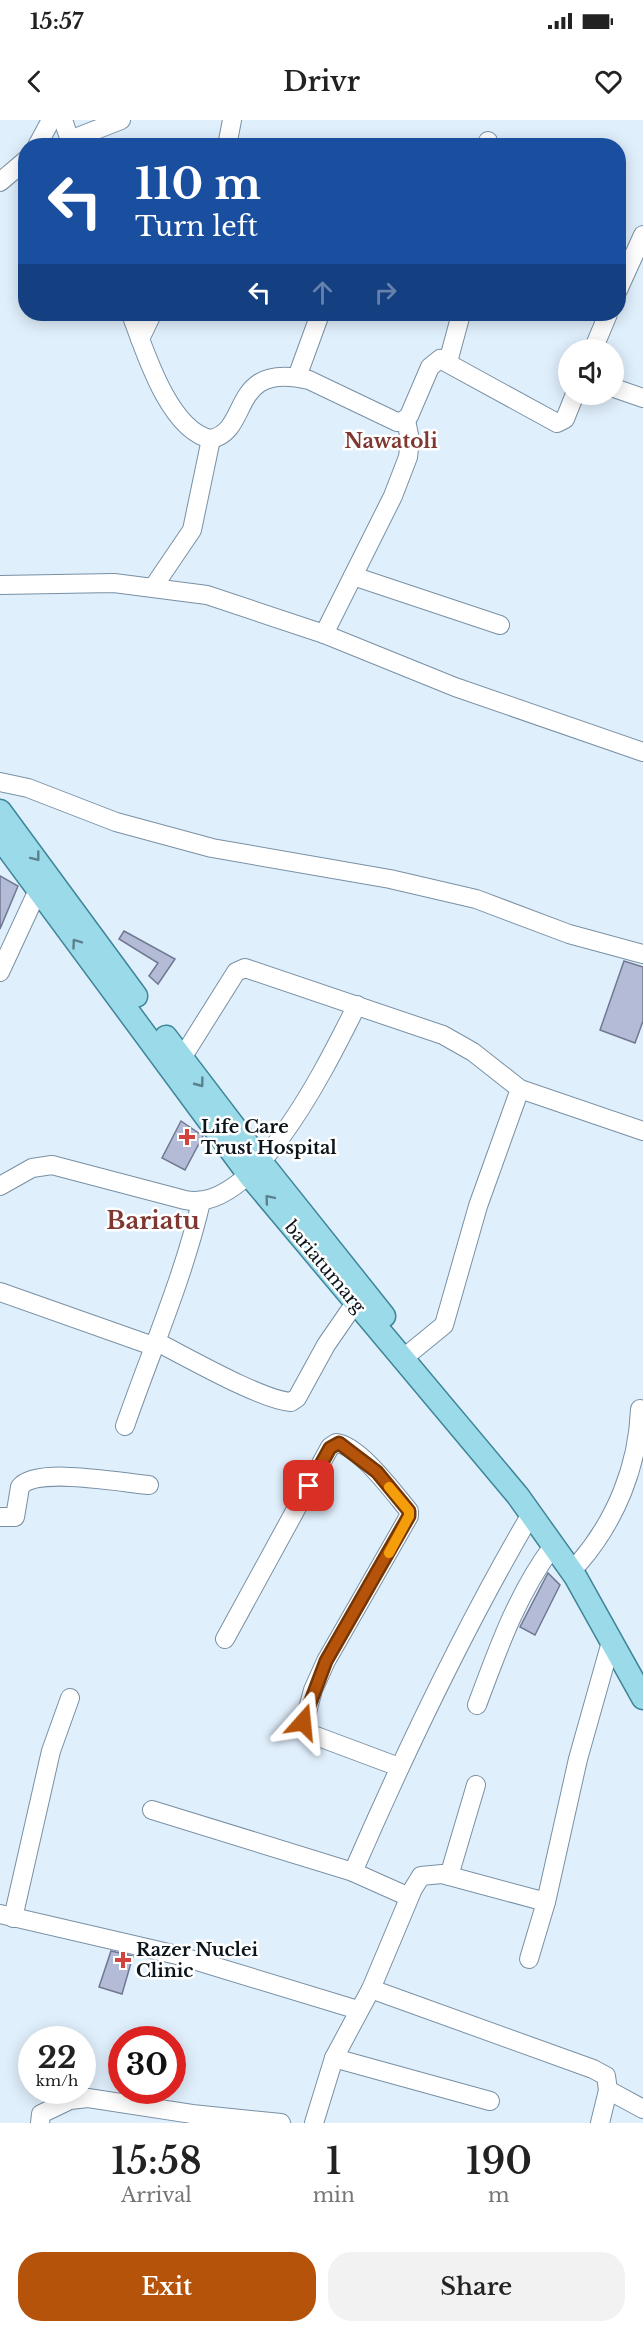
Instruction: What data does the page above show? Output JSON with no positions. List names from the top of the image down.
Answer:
{
  "streets": {
    "main road": ["bariatumarg"]
  },
  "districts": ["Nawatoli", "Bariatu"],
  "places": {
    "health": ["Life Care Trust Hospital", "Razer Nuclei Clinic"]
  },
  "page": {
    "status": "15:57",
    "header": "Drivr",
    "turn": ["110 m", "Turn left"],
    "speed": "22 km/h",
    "limit": "30",
    "eta": [
      "15:58",
      "Arrival",
      "1",
      "min",
      "190",
      "m"
    ],
    "buttons": ["Exit", "Share"]
  }
}
